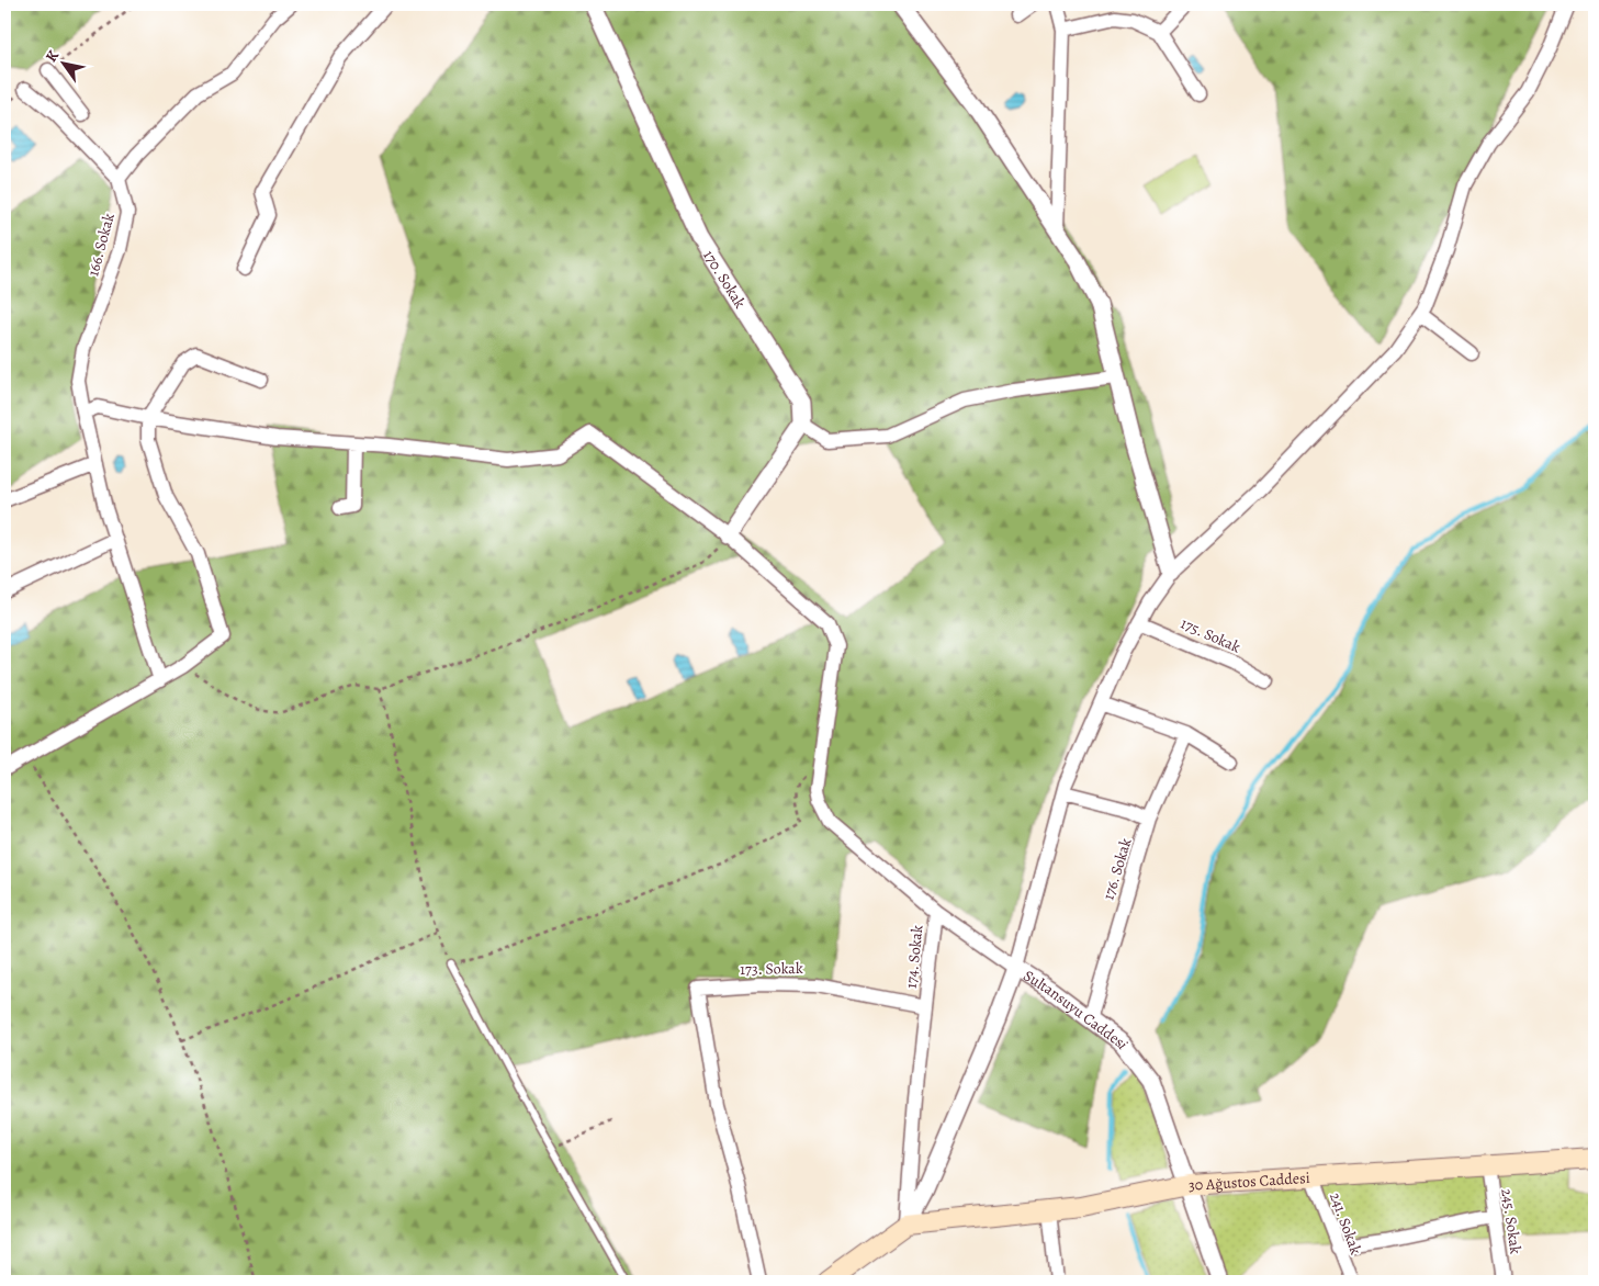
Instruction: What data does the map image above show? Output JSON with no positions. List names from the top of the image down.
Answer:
{
  "streets": {
    "main road": ["Sultansuyu Caddesi", "30 Ağustos Caddesi"],
    "street": [
      "166. Sokak",
      "170. Sokak",
      "175. Sokak",
      "176. Sokak",
      "174. Sokak",
      "173. Sokak",
      "245. Sokak",
      "241. Sokak"
    ]
  },
  "crossings": [
    ["176. Sokak", "Sultansuyu Caddesi"],
    ["174. Sokak", "173. Sokak"],
    ["Sultansuyu Caddesi", "30 Ağustos Caddesi"],
    ["30 Ağustos Caddesi", "245. Sokak"],
    ["30 Ağustos Caddesi", "241. Sokak"]
  ],
  "north": "top left"
}
